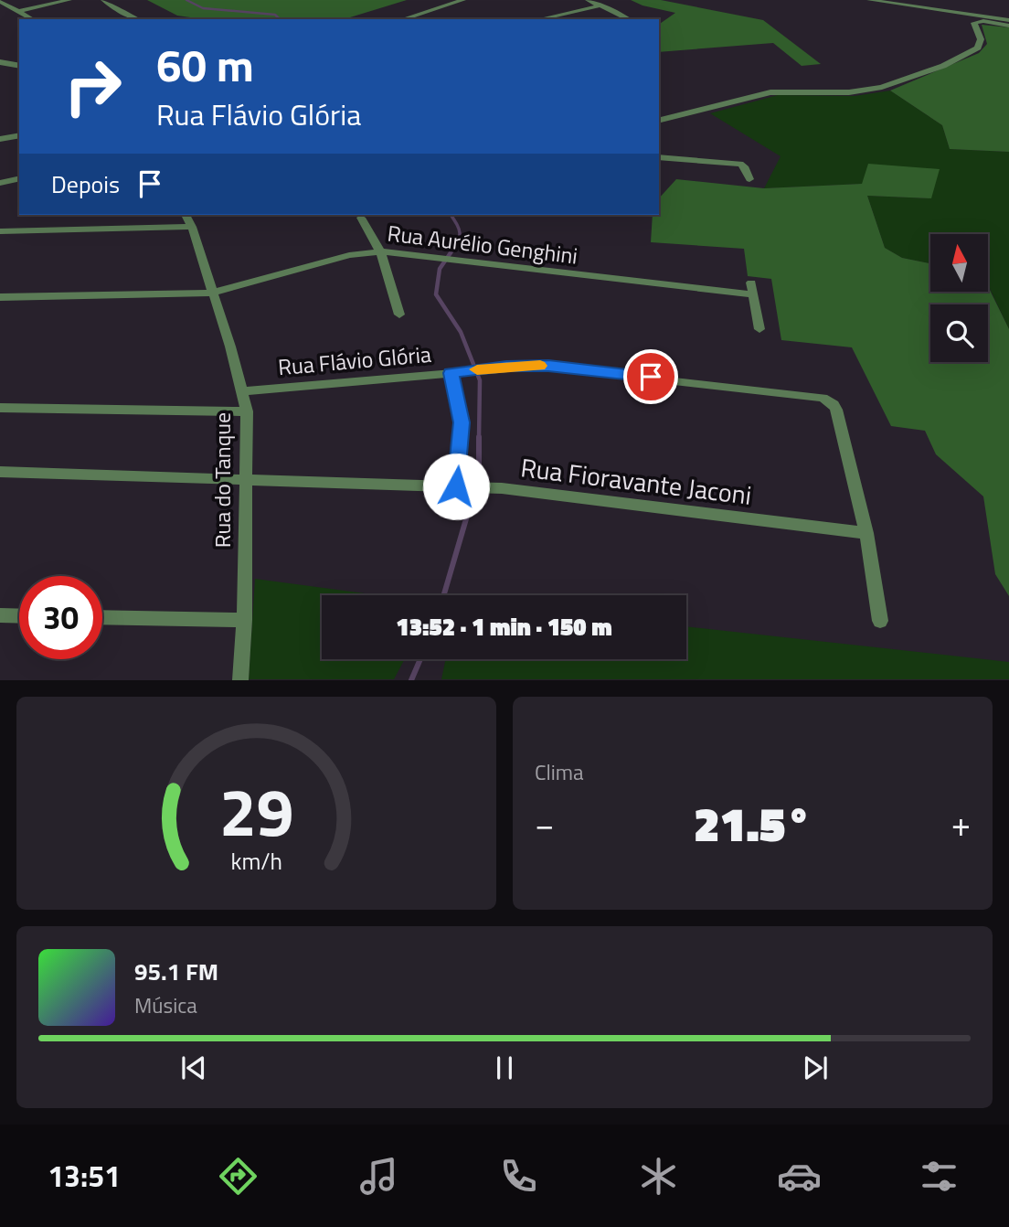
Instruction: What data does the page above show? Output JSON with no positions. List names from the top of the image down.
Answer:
{
  "streets": {
    "street": [
      "Rua Aurélio Genghini",
      "Rua Flávio Glória",
      "Rua do Tanque",
      "Rua Fioravante Jaconi"
    ]
  },
  "crossings": [
    ["Rua Aurélio Genghini", "Rua do Tanque"],
    ["Rua Flávio Glória", "Rua do Tanque"],
    ["Rua Flávio Glória", "Rua Fioravante Jaconi"],
    ["Rua do Tanque", "Rua Fioravante Jaconi"]
  ],
  "north": "top",
  "page": {
    "turn": ["60 m", "Rua Flávio Glória"],
    "then": "Depois",
    "limit": "30",
    "trip": "13:52 · 1 min · 150 m",
    "tile": "Clima",
    "heat": ["−", "21.5°", "+"],
    "song": ["95.1 FM", "Música"],
    "tabs": "13:51",
    "gauge": ["29", "km/h"]
  }
}
